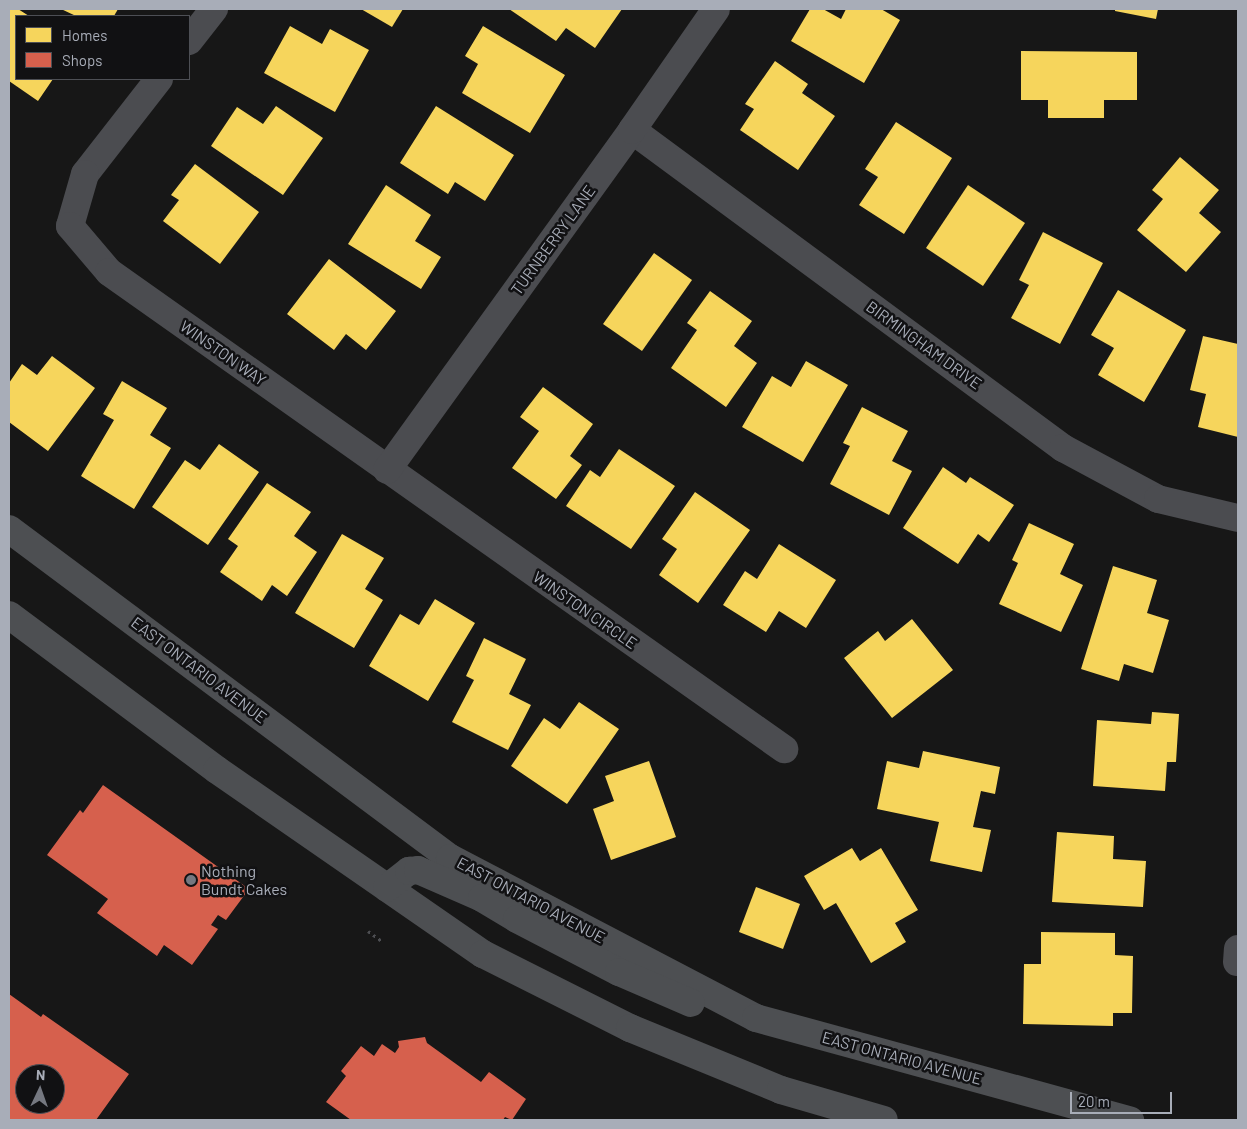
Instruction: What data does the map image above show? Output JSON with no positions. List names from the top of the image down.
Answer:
{
  "streets": {
    "main road": ["EAST ONTARIO AVENUE"],
    "street": [
      "TURNBERRY LANE",
      "BIRMINGHAM DRIVE",
      "WINSTON WAY",
      "WINSTON CIRCLE"
    ]
  },
  "crossings": [
    ["TURNBERRY LANE", "BIRMINGHAM DRIVE"],
    ["TURNBERRY LANE", "WINSTON WAY"],
    ["TURNBERRY LANE", "WINSTON CIRCLE"],
    ["WINSTON WAY", "WINSTON CIRCLE"]
  ],
  "places": ["Nothing Bundt Cakes"],
  "legend": ["Homes", "Shops"],
  "scale_bar": "20 m",
  "north": "top"
}
